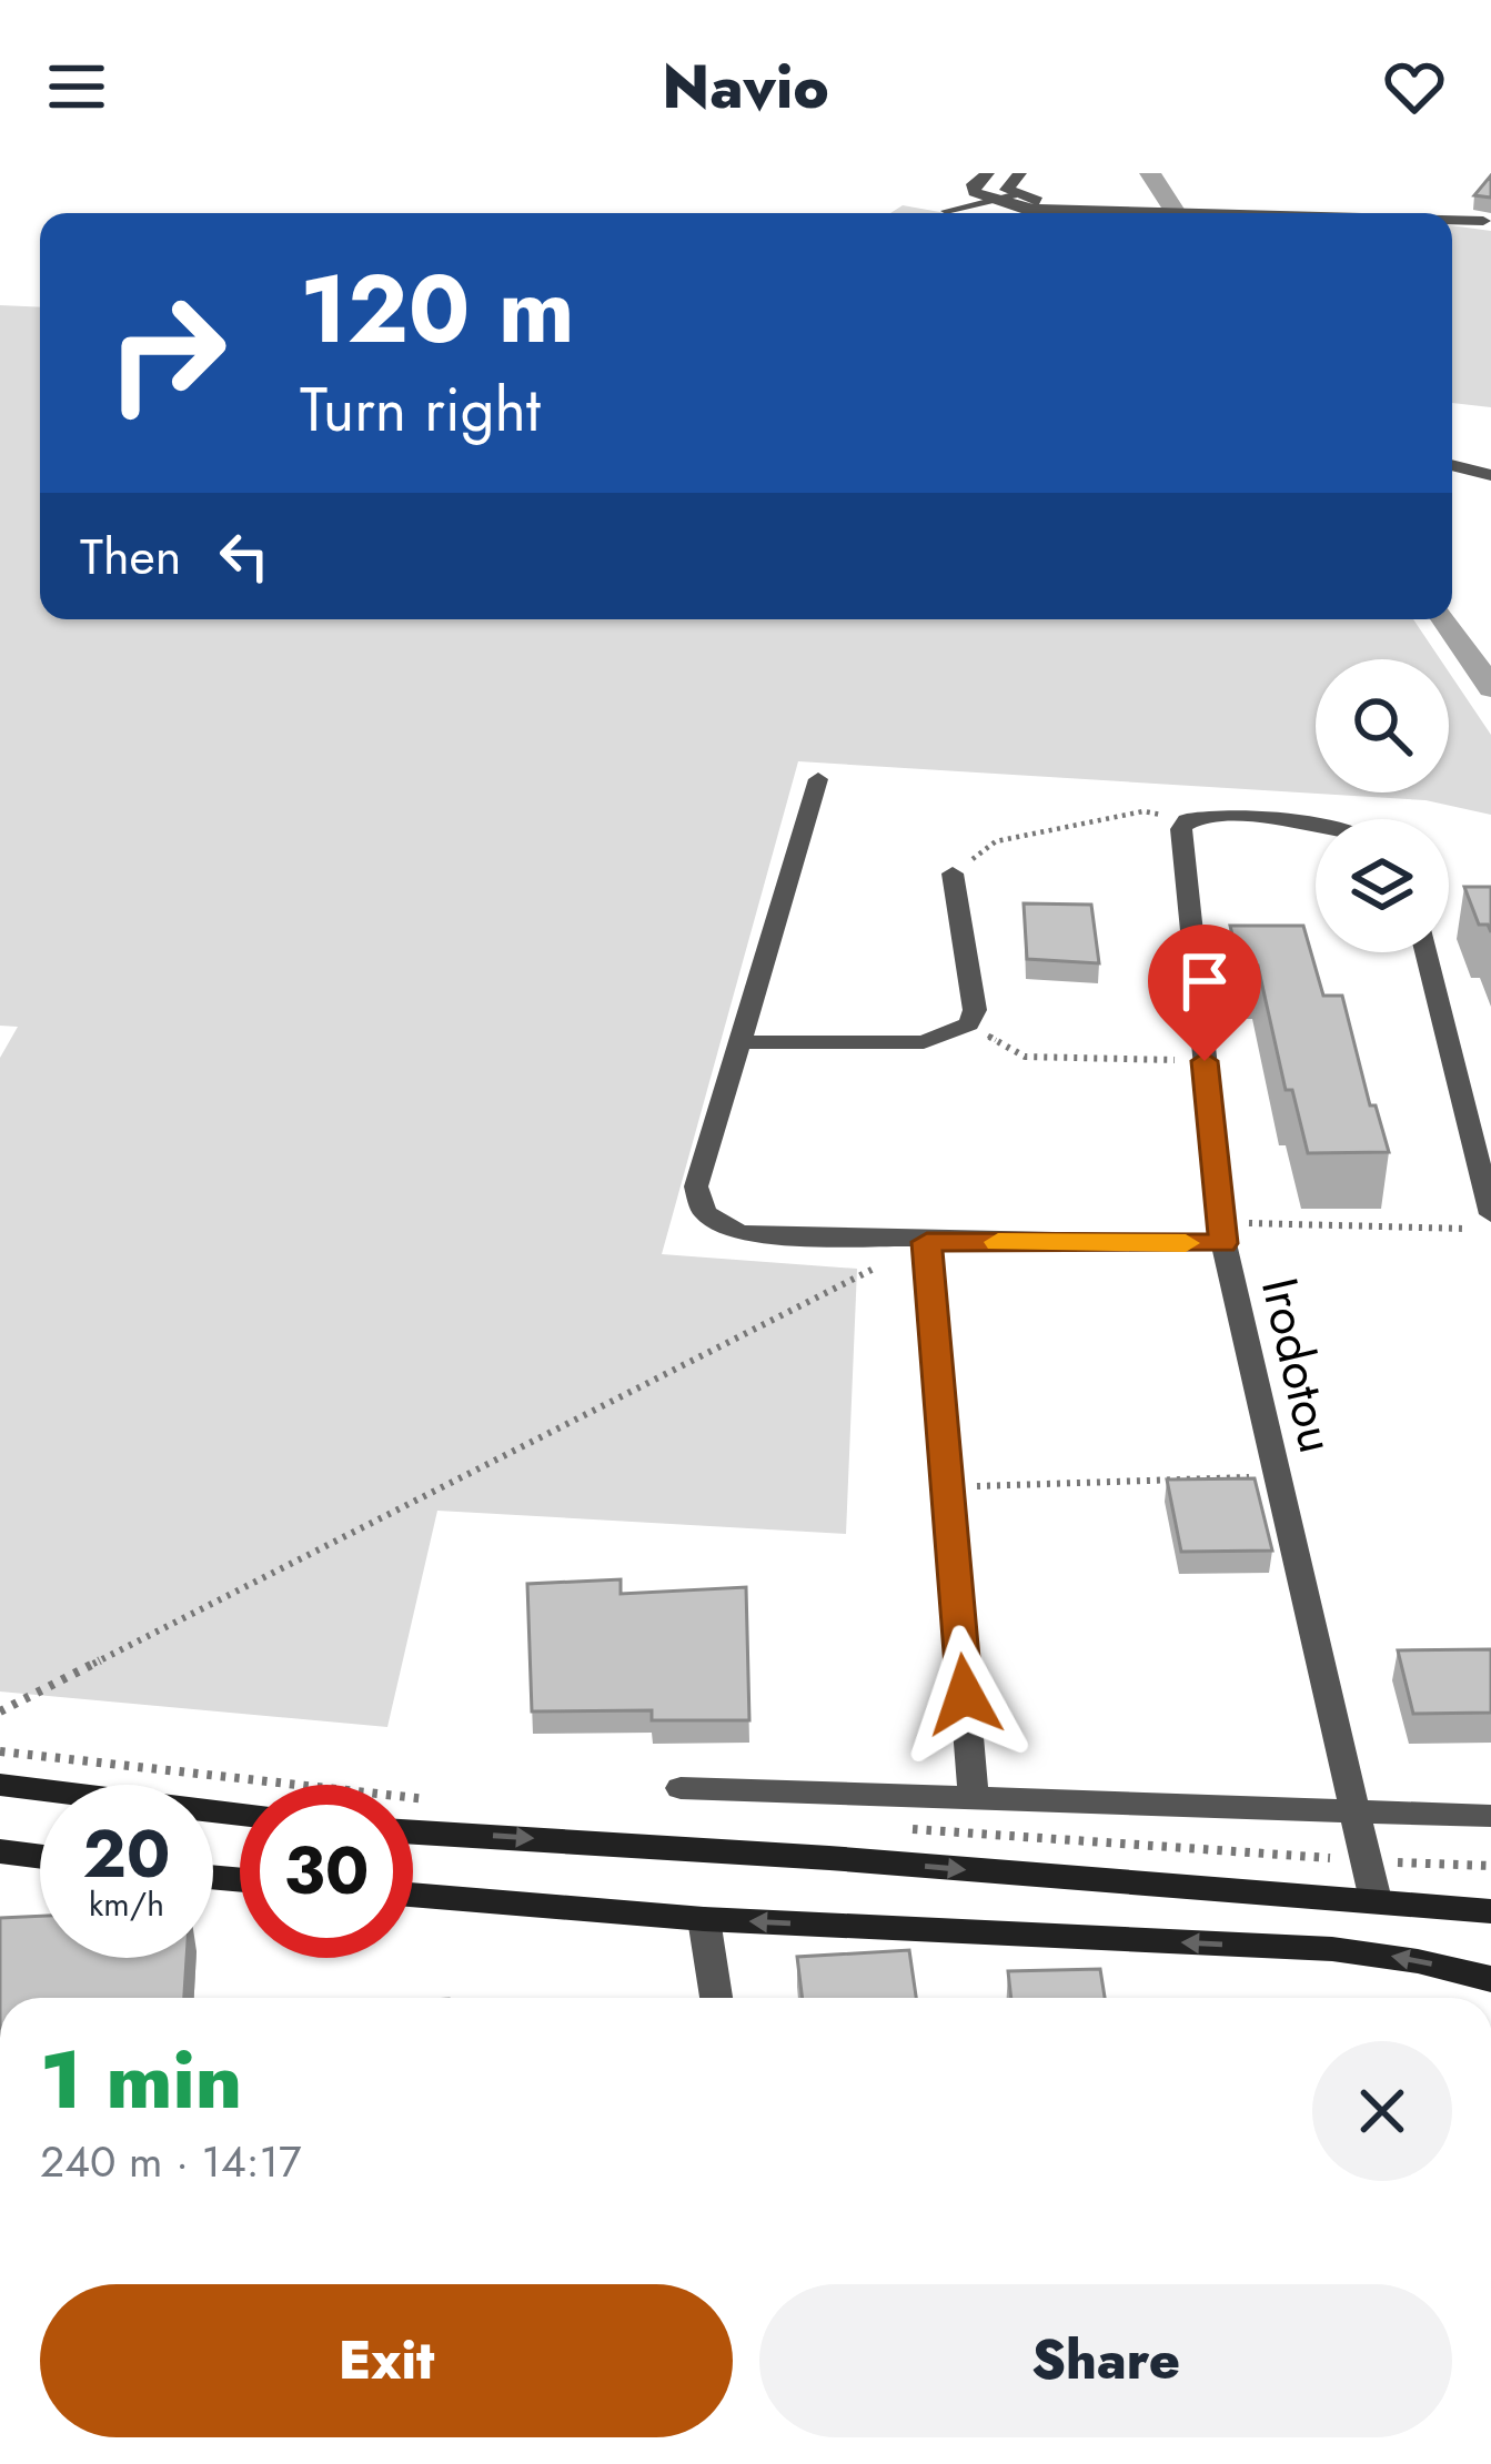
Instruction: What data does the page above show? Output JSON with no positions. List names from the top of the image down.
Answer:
{
  "streets": {
    "street": ["Irodotou"]
  },
  "page": {
    "header": "Navio",
    "turn": ["120 m", "Turn right"],
    "then": "Then",
    "speed": "20 km/h",
    "limit": "30",
    "heading": ["1 min", "240 m · 14:17"],
    "buttons": ["Exit", "Share"]
  }
}
